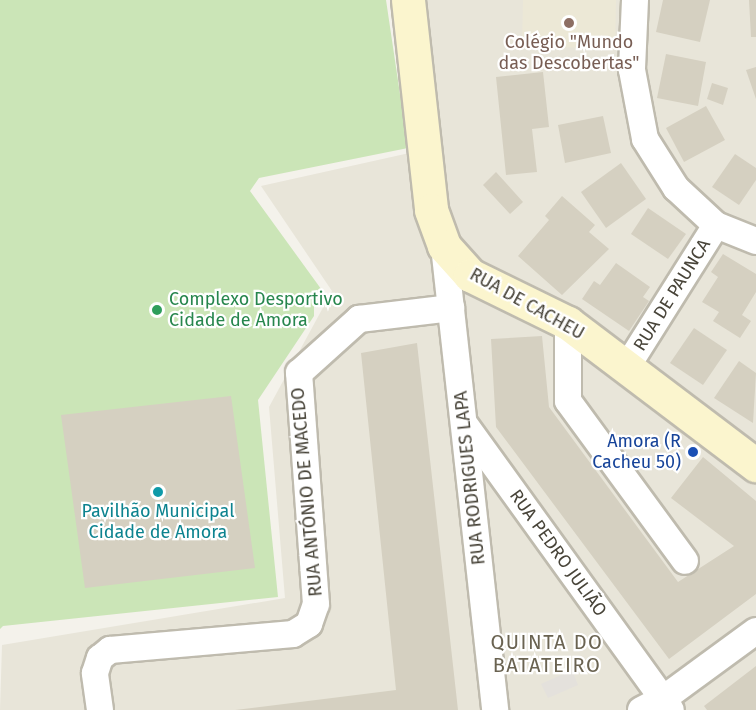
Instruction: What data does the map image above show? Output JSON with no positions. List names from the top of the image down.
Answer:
{
  "streets": {
    "main road": ["RUA DE CACHEU"],
    "street": [
      "RUA DE PAUNCA",
      "RUA RODRIGUES LAPA",
      "RUA ANTÓNIO DE MACEDO",
      "RUA PEDRO JULIÃO"
    ]
  },
  "crossings": [
    ["RUA DE PAUNCA", "RUA DE CACHEU"],
    ["RUA DE CACHEU", "RUA RODRIGUES LAPA"],
    ["RUA RODRIGUES LAPA", "RUA ANTÓNIO DE MACEDO"],
    ["RUA RODRIGUES LAPA", "RUA PEDRO JULIÃO"]
  ],
  "districts": ["QUINTA DO BATATEIRO"],
  "places": [
    "Colégio \"Mundo das Descobertas\"",
    "Complexo Desportivo Cidade de Amora",
    "Amora (R Cacheu 50)",
    "Pavilhão Municipal Cidade de Amora"
  ]
}
